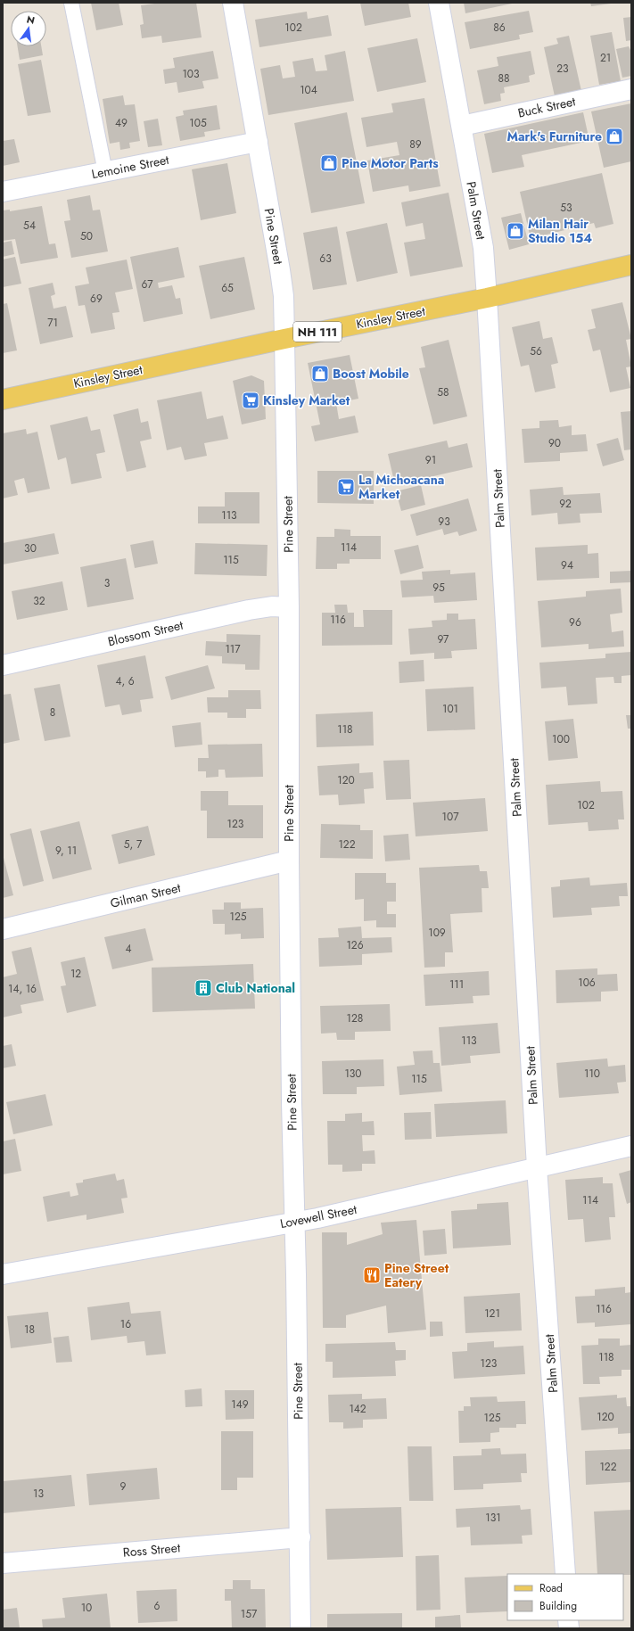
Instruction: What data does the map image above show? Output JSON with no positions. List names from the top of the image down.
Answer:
{
  "streets": {
    "main road": ["Kinsley Street", "NH 111"],
    "street": [
      "Buck Street",
      "Lemoine Street",
      "Palm Street",
      "Pine Street",
      "Blossom Street",
      "Gilman Street",
      "Lovewell Street",
      "Ross Street"
    ]
  },
  "crossings": [
    ["Buck Street", "Palm Street"],
    ["Lemoine Street", "Pine Street"],
    ["Palm Street", "Kinsley Street"],
    ["Palm Street", "Lovewell Street"],
    ["Pine Street", "Kinsley Street"],
    ["Pine Street", "Blossom Street"],
    ["Pine Street", "Gilman Street"],
    ["Pine Street", "Lovewell Street"],
    ["Pine Street", "Ross Street"]
  ],
  "places": {
    "shop": [
      "Mark's Furniture",
      "Pine Motor Parts",
      "Milan Hair Studio 154",
      "Boost Mobile"
    ],
    "supermarket": ["Kinsley Market", "La Michoacana Market"],
    "building": ["Club National"],
    "restaurant": ["Pine Street Eatery"]
  },
  "house_numbers": [
    "102",
    "86",
    "21",
    "23",
    "103",
    "88",
    "104",
    "49",
    "105",
    "89",
    "53",
    "54",
    "50",
    "63",
    "67",
    "65",
    "69",
    "71",
    "56",
    "58",
    "90",
    "91",
    "92",
    "113",
    "93",
    "114",
    "30",
    "115",
    "94",
    "3",
    "95",
    "32",
    "116",
    "96",
    "97",
    "117",
    "4, 6",
    "101",
    "8",
    "118",
    "100",
    "120",
    "102",
    "107",
    "123",
    "5, 7",
    "122",
    "9, 11",
    "125",
    "109",
    "126",
    "4",
    "12",
    "106",
    "111",
    "14, 16",
    "128",
    "113",
    "130",
    "110",
    "115",
    "114",
    "116",
    "121",
    "16",
    "18",
    "118",
    "123",
    "149",
    "142",
    "120",
    "125",
    "122",
    "9",
    "13",
    "131",
    "6",
    "10",
    "157"
  ],
  "legend": ["Road", "Building"],
  "north": "top"
}
